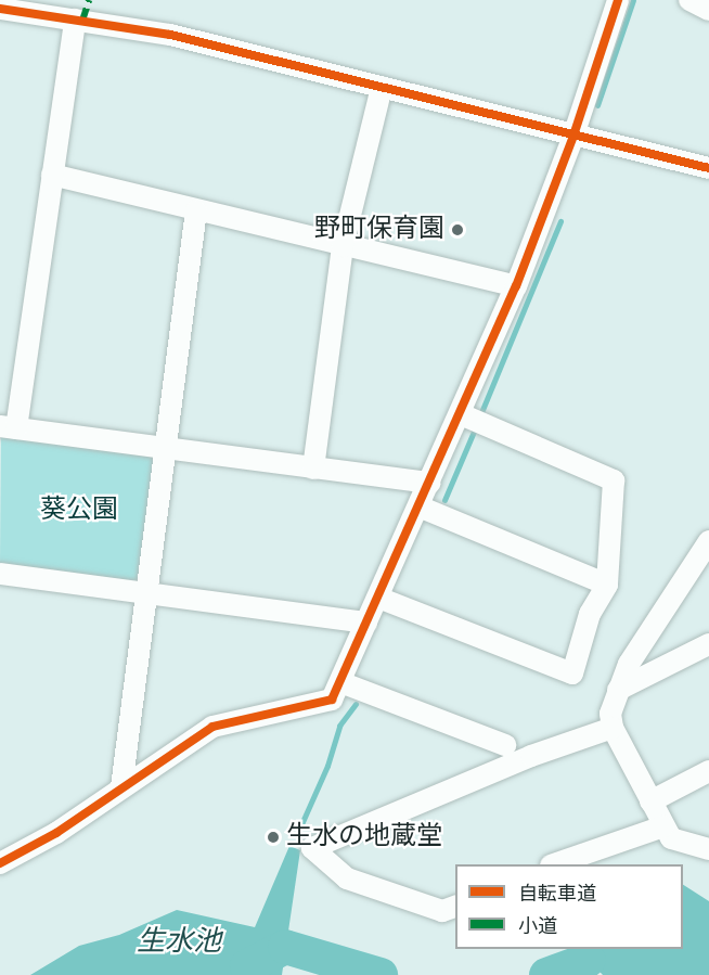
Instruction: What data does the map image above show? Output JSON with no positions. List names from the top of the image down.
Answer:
{
  "water": ["生水池"],
  "parks": ["葵公園"],
  "places": ["野町保育園", "生水の地蔵堂"],
  "legend": ["自転車道", "小道"]
}
